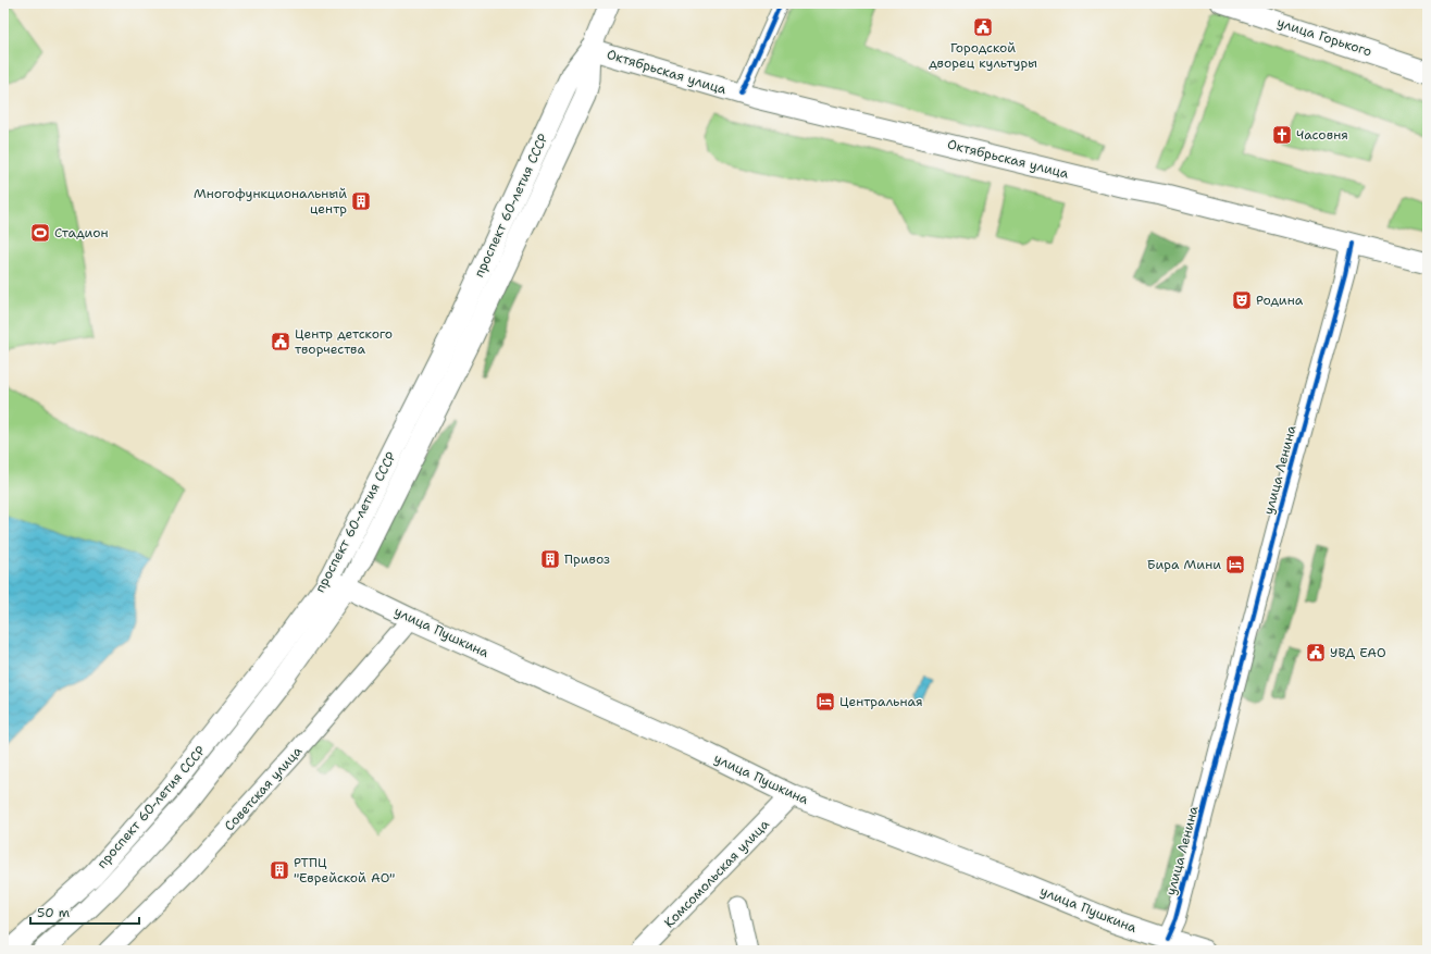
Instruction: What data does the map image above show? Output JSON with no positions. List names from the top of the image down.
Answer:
{
  "streets": {
    "main road": [
      "улица Горького",
      "Октябрьская улица",
      "проспект 60-летия СССР",
      "улица Пушкина",
      "Комсомольская улица"
    ],
    "street": ["улица Ленина", "Советская улица"]
  },
  "crossings": [
    ["Октябрьская улица", "проспект 60-летия СССР"],
    ["Октябрьская улица", "улица Ленина"],
    ["проспект 60-летия СССР", "улица Пушкина"],
    ["улица Ленина", "улица Пушкина"],
    ["улица Пушкина", "Советская улица"],
    ["улица Пушкина", "Комсомольская улица"]
  ],
  "places": {
    "public building": ["Городской дворец культуры", "Центр детского творчества", "УВД ЕАО"],
    "church": ["Часовня"],
    "building": ["Многофункциональный центр", "Привоз", "РТПЦ \"Еврейской АО\""],
    "sports": ["Стадион"],
    "theatre": ["Родина"],
    "hotel": ["Бира Мини", "Центральная"]
  },
  "scale_bar": "50 m"
}
